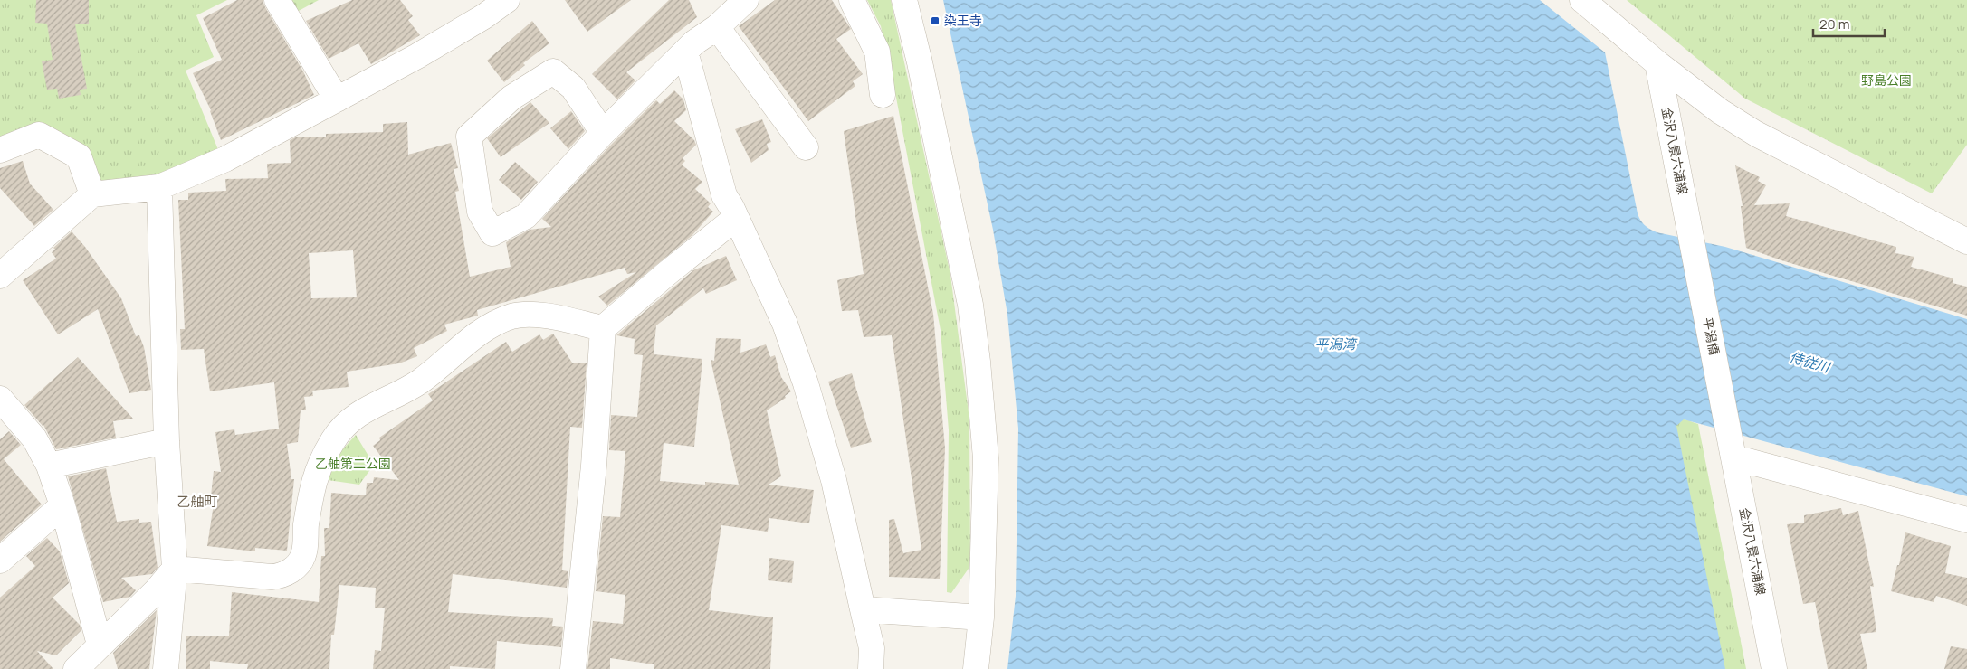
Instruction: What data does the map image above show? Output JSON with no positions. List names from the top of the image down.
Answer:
{
  "streets": {
    "street": ["金沢八景六浦線", "平潟橋"]
  },
  "crossings": [
    ["金沢八景六浦線", "平潟橋"]
  ],
  "districts": ["乙舳町"],
  "water": ["平潟湾", "侍従川"],
  "parks": ["野島公園", "乙舳第二公園"],
  "places": {
    "transit": ["染王寺"]
  },
  "scale_bar": "20 m"
}
